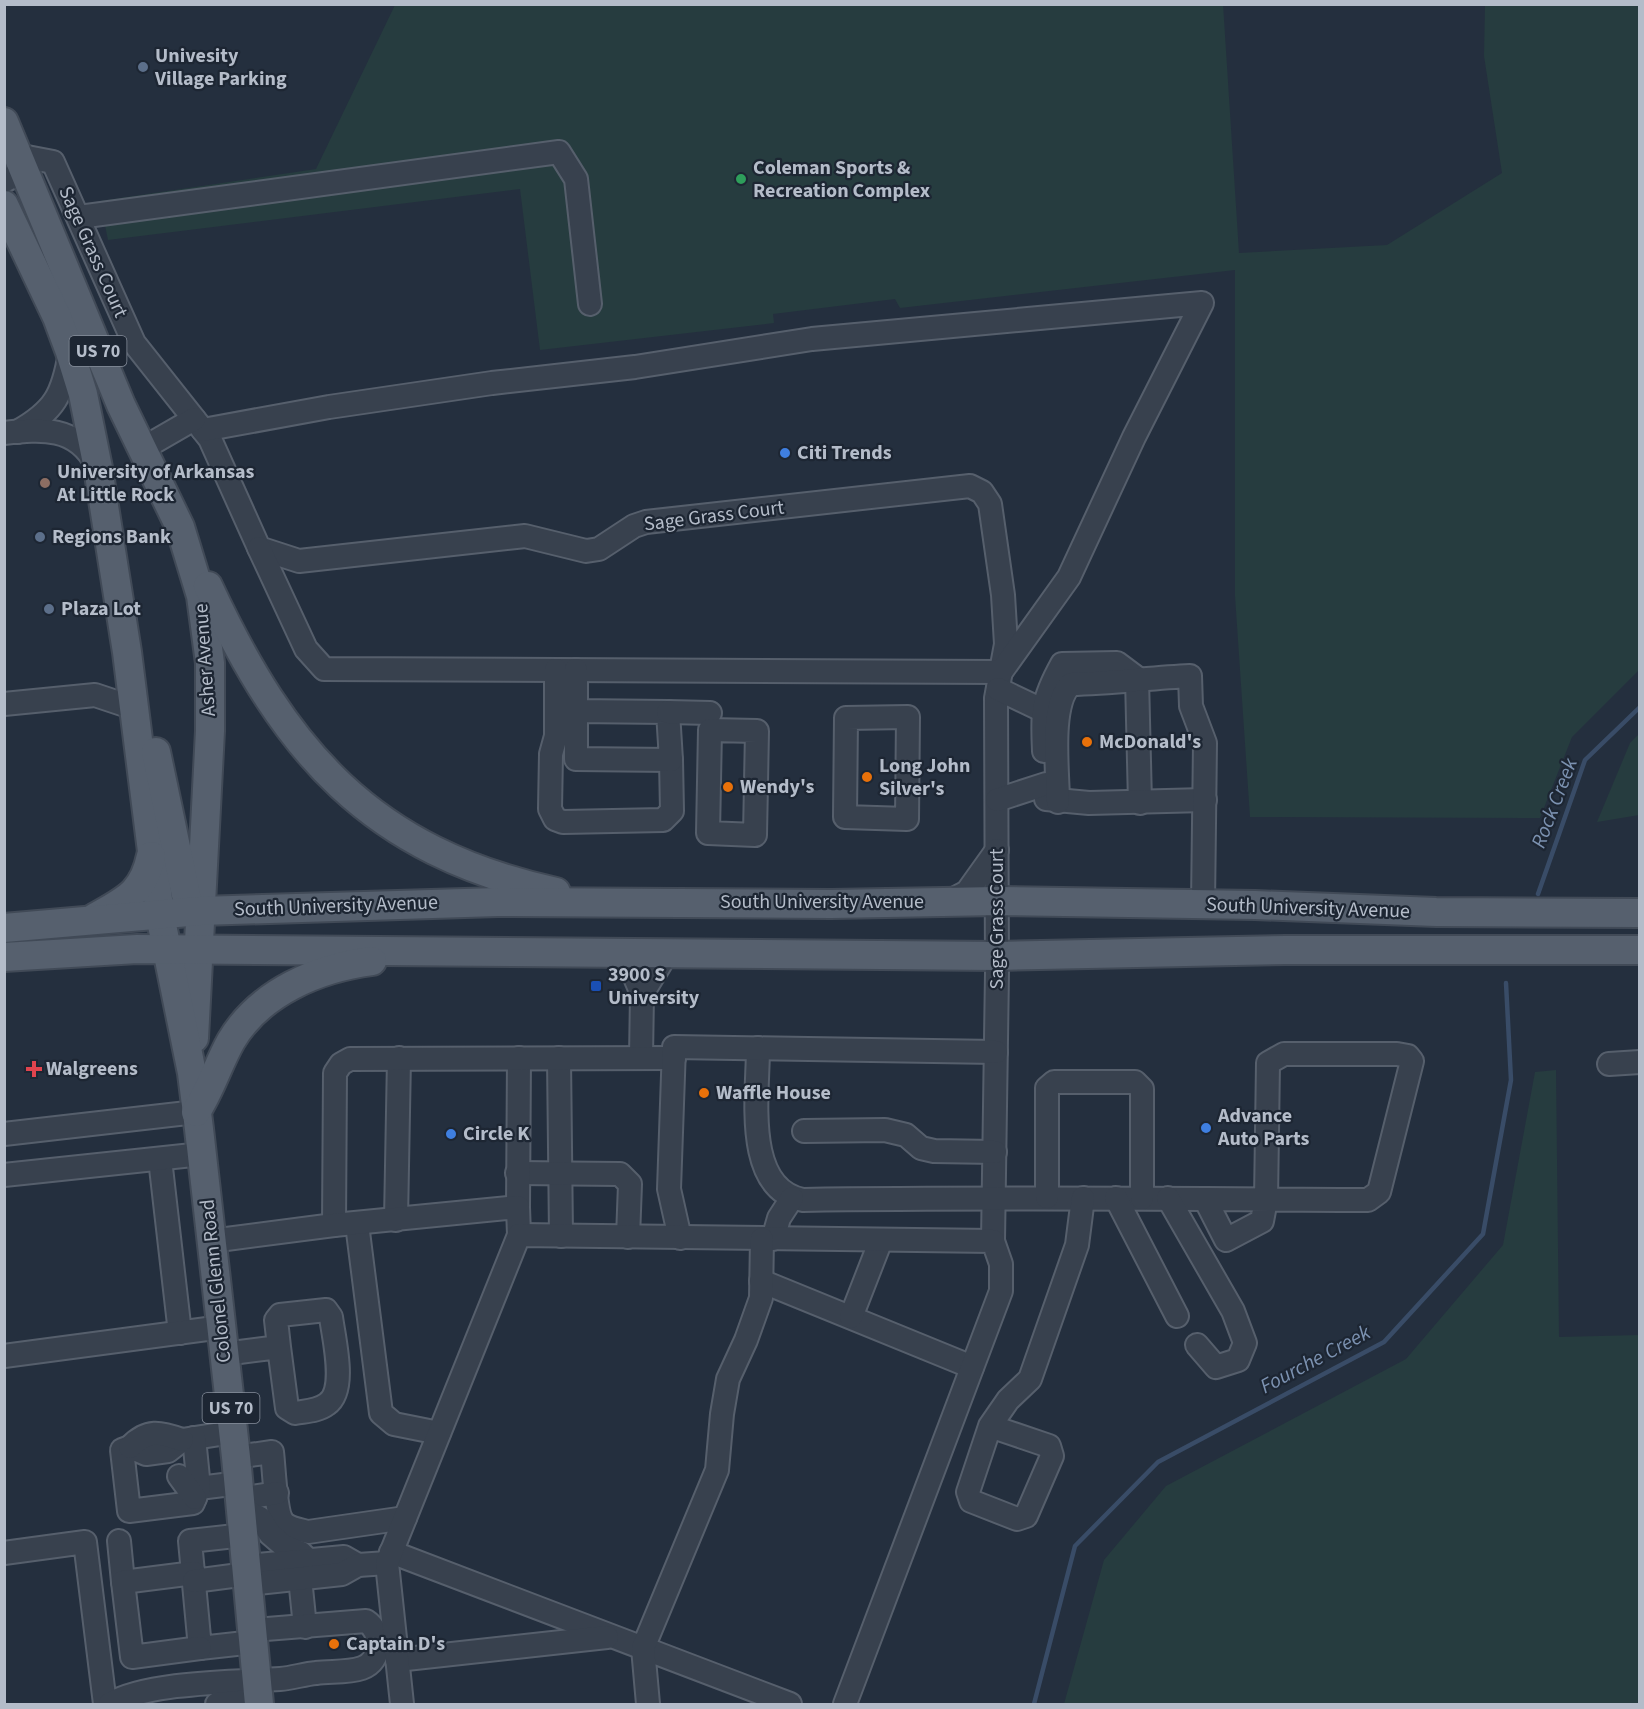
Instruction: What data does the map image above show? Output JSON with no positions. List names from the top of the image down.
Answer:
{
  "streets": {
    "main road": [
      "US 70",
      "Asher Avenue",
      "South University Avenue",
      "Colonel Glenn Road"
    ],
    "street": ["Sage Grass Court"]
  },
  "crossings": [
    ["Sage Grass Court", "Asher Avenue"],
    ["Sage Grass Court", "South University Avenue"],
    ["US 70", "South University Avenue"],
    ["US 70", "Colonel Glenn Road"],
    ["Asher Avenue", "South University Avenue"],
    ["Asher Avenue", "Colonel Glenn Road"],
    ["South University Avenue", "Colonel Glenn Road"]
  ],
  "water": ["Rock Creek", "Fourche Creek"],
  "places": {
    "other": [
      "Univesity Village Parking",
      "Coleman Sports & Recreation Complex",
      "Citi Trends",
      "University of Arkansas At Little Rock",
      "Regions Bank",
      "Plaza Lot",
      "McDonald's",
      "Long John Silver's",
      "Wendy's",
      "Waffle House",
      "Advance Auto Parts",
      "Circle K",
      "Captain D's"
    ],
    "transit": ["3900 S University"],
    "health": ["Walgreens"]
  }
}
